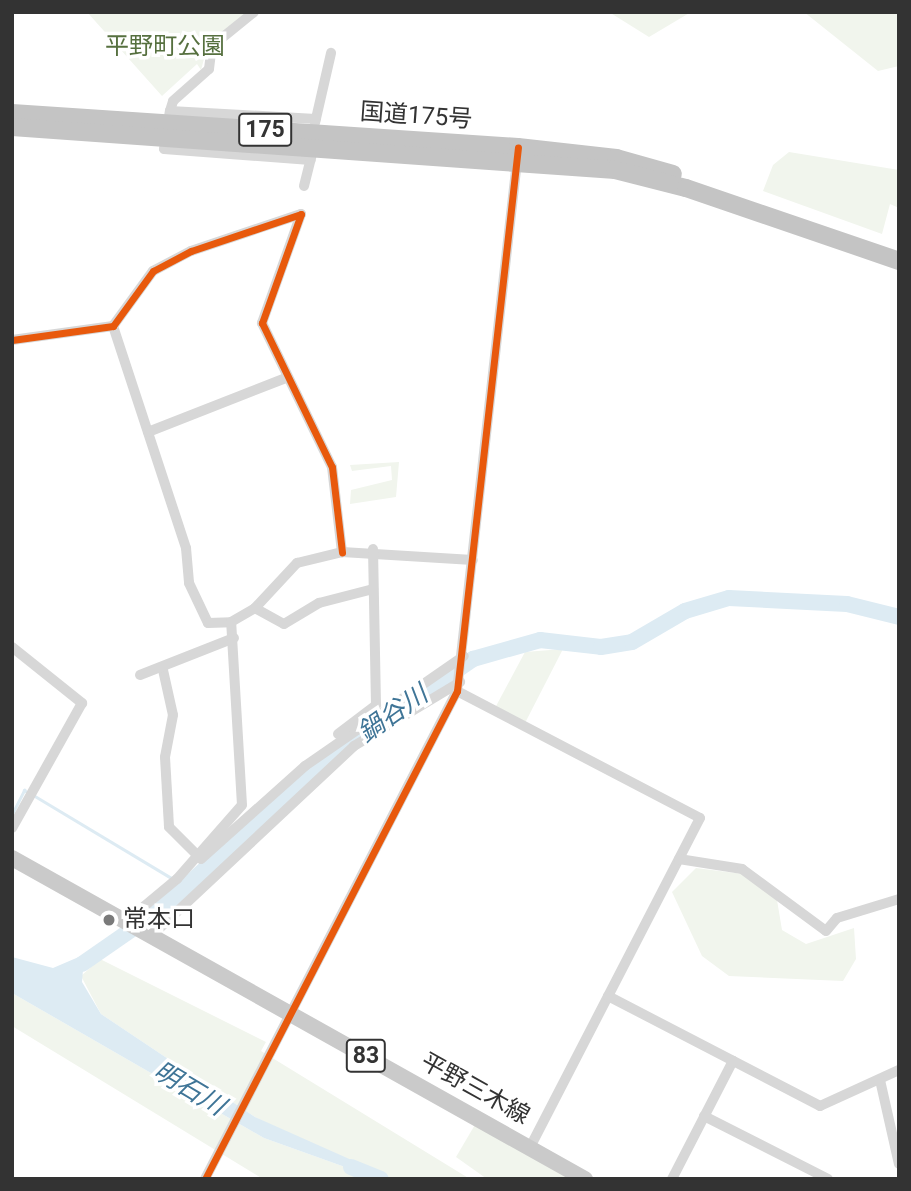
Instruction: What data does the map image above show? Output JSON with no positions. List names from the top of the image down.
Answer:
{
  "streets": {
    "highway": ["国道175号", "175"],
    "main road": ["83", "平野三木線"]
  },
  "water": ["鍋谷川", "明石川"],
  "parks": ["平野町公園"],
  "places": ["常本口"]
}
